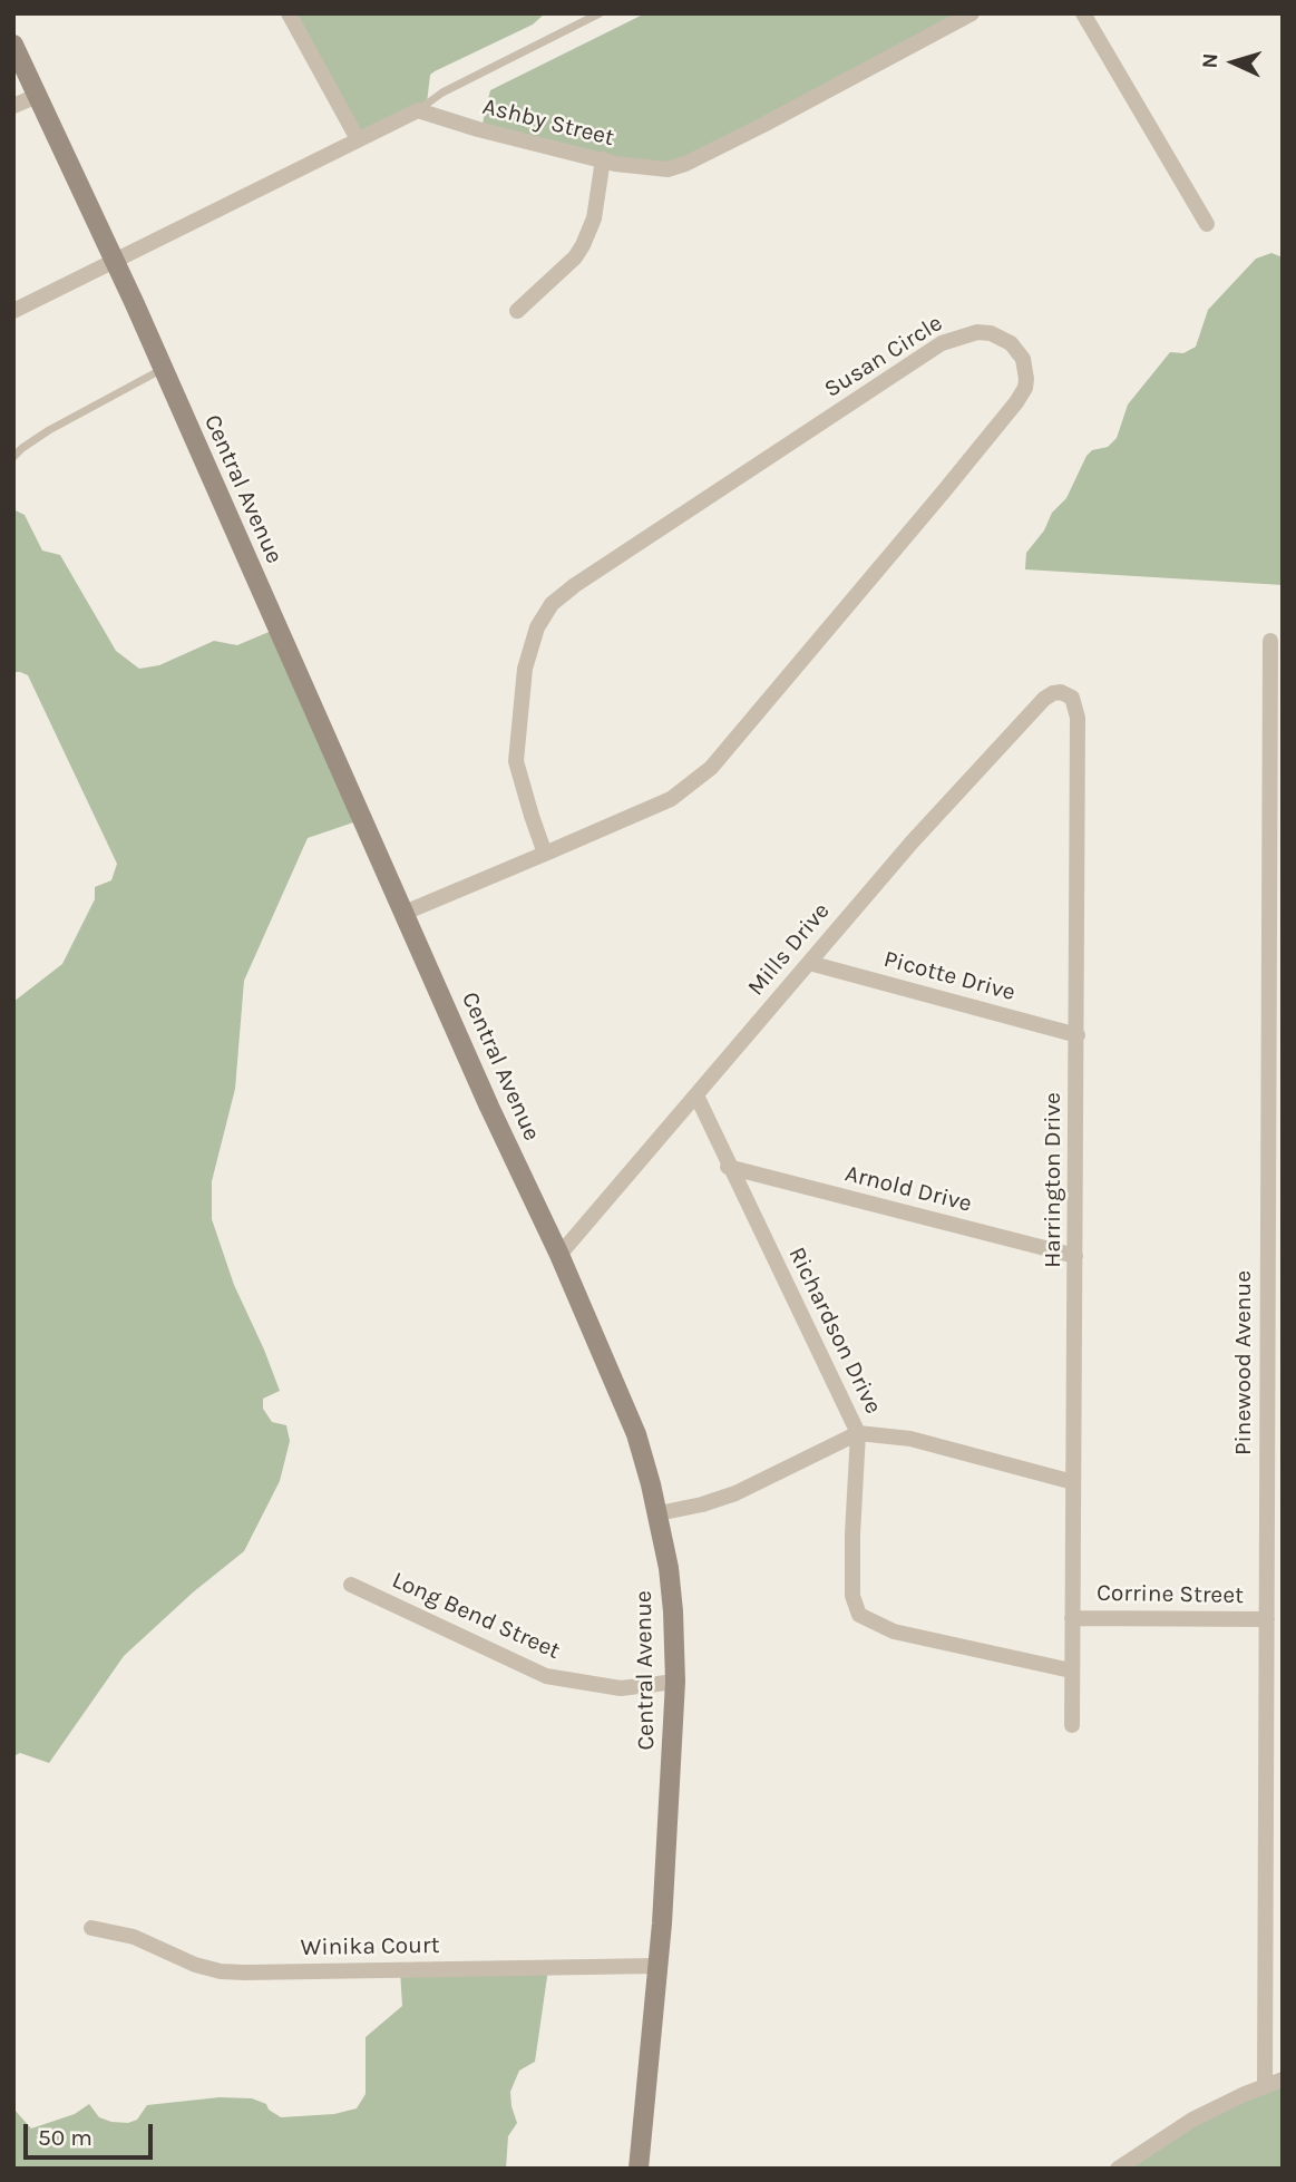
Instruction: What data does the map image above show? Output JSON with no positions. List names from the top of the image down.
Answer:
{
  "streets": {
    "main road": ["Central Avenue"],
    "street": [
      "Ashby Street",
      "Susan Circle",
      "Mills Drive",
      "Picotte Drive",
      "Harrington Drive",
      "Arnold Drive",
      "Richardson Drive",
      "Pinewood Avenue",
      "Corrine Street",
      "Long Bend Street",
      "Winika Court"
    ]
  },
  "crossings": [
    ["Susan Circle", "Central Avenue"],
    ["Central Avenue", "Mills Drive"],
    ["Central Avenue", "Long Bend Street"],
    ["Central Avenue", "Winika Court"],
    ["Mills Drive", "Picotte Drive"],
    ["Mills Drive", "Harrington Drive"],
    ["Mills Drive", "Richardson Drive"],
    ["Picotte Drive", "Harrington Drive"],
    ["Harrington Drive", "Arnold Drive"],
    ["Harrington Drive", "Richardson Drive"],
    ["Harrington Drive", "Corrine Street"],
    ["Arnold Drive", "Richardson Drive"],
    ["Pinewood Avenue", "Corrine Street"]
  ],
  "scale_bar": "50 m",
  "north": "left"
}
